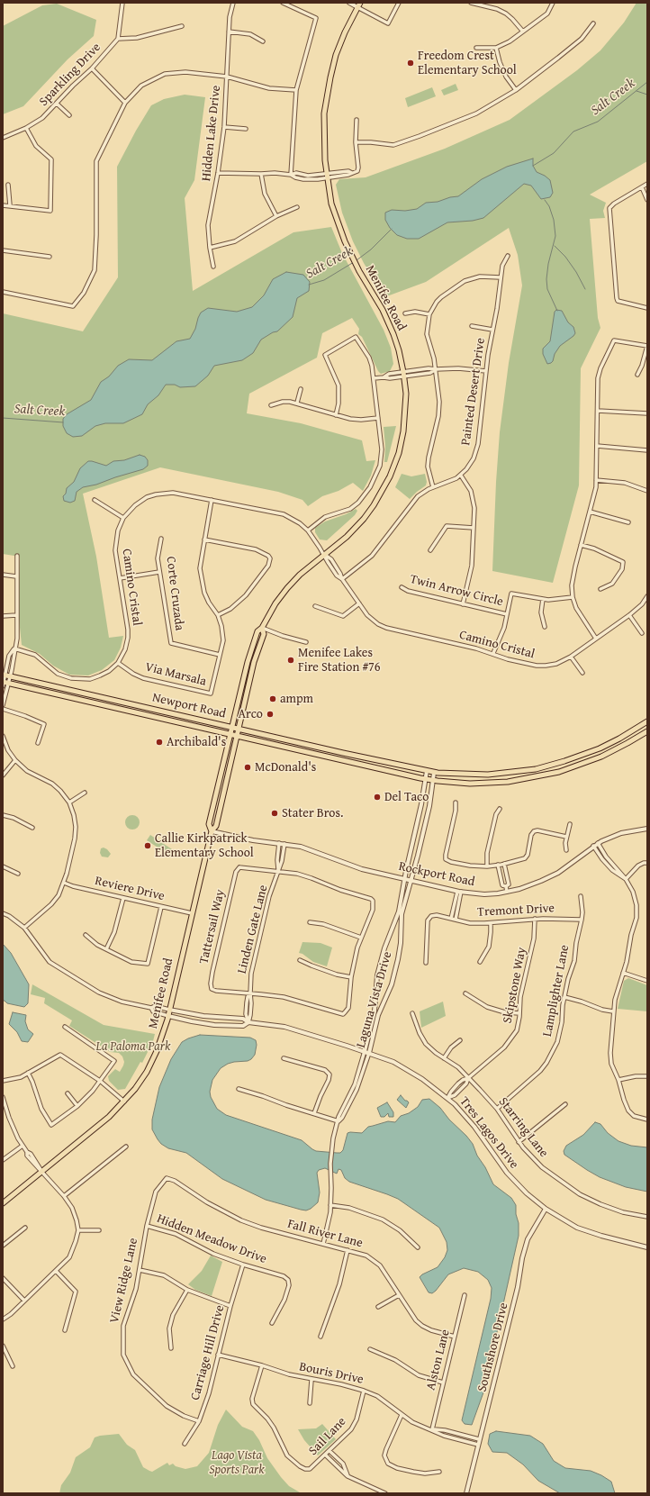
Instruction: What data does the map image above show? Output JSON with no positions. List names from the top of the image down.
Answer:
{
  "streets": {
    "main road": ["Menifee Road", "Newport Road"],
    "street": [
      "Sparkling Drive",
      "Hidden Lake Drive",
      "Painted Desert Drive",
      "Camino Cristal",
      "Twin Arrow Circle",
      "Corte Cruzada",
      "Via Marsala",
      "Rockport Road",
      "Reviere Drive",
      "Tremont Drive",
      "Tattersail Way",
      "Linden Gate Lane",
      "Skipstone Way",
      "Lamplighter Lane",
      "Laguna Vista Drive",
      "Starring Lane",
      "Tres Lagos Drive",
      "Fall River Lane",
      "Hidden Meadow Drive",
      "View Ridge Lane",
      "Southshore Drive",
      "Carriage Hill Drive",
      "Alston Lane",
      "Bouris Drive",
      "Sail Lane"
    ]
  },
  "crossings": [
    ["Menifee Road", "Camino Cristal"],
    ["Menifee Road", "Newport Road"],
    ["Menifee Road", "Rockport Road"],
    ["Menifee Road", "Reviere Drive"],
    ["Menifee Road", "Tres Lagos Drive"],
    ["Painted Desert Drive", "Camino Cristal"],
    ["Camino Cristal", "Via Marsala"],
    ["Corte Cruzada", "Via Marsala"],
    ["Newport Road", "Laguna Vista Drive"],
    ["Rockport Road", "Linden Gate Lane"],
    ["Rockport Road", "Laguna Vista Drive"],
    ["Tremont Drive", "Skipstone Way"],
    ["Tremont Drive", "Lamplighter Lane"],
    ["Tattersail Way", "Linden Gate Lane"],
    ["Linden Gate Lane", "Tres Lagos Drive"],
    ["Skipstone Way", "Starring Lane"],
    ["Skipstone Way", "Tres Lagos Drive"],
    ["Lamplighter Lane", "Starring Lane"],
    ["Laguna Vista Drive", "Tres Lagos Drive"],
    ["Laguna Vista Drive", "Fall River Lane"],
    ["Tres Lagos Drive", "Southshore Drive"],
    ["Fall River Lane", "View Ridge Lane"],
    ["Fall River Lane", "Alston Lane"],
    ["Hidden Meadow Drive", "View Ridge Lane"],
    ["Hidden Meadow Drive", "Carriage Hill Drive"],
    ["View Ridge Lane", "Carriage Hill Drive"],
    ["Southshore Drive", "Bouris Drive"],
    ["Carriage Hill Drive", "Bouris Drive"],
    ["Alston Lane", "Bouris Drive"],
    ["Bouris Drive", "Sail Lane"]
  ],
  "water": ["Salt Creek"],
  "parks": ["La Paloma Park", "Lago Vista Sports Park"],
  "places": [
    "Freedom Crest Elementary School",
    "Menifee Lakes Fire Station #76",
    "ampm",
    "Arco",
    "Archibald's",
    "McDonald's",
    "Del Taco",
    "Stater Bros.",
    "Callie Kirkpatrick Elementary School"
  ]
}
